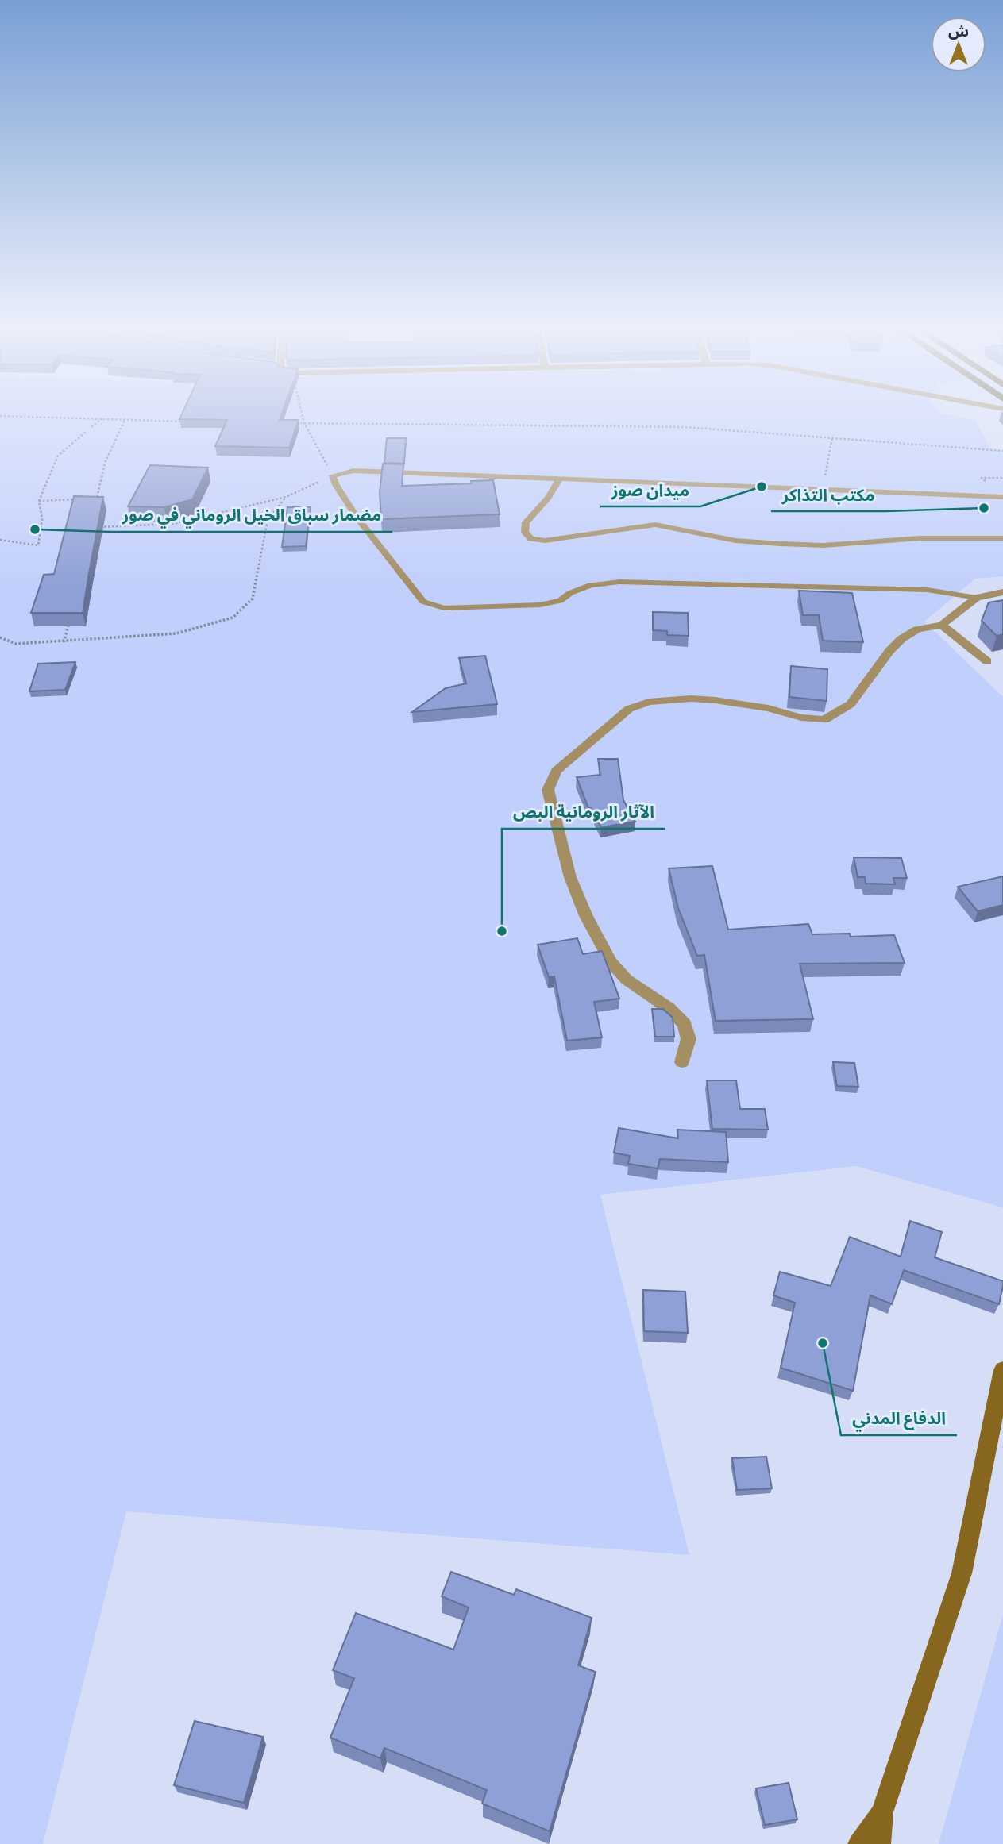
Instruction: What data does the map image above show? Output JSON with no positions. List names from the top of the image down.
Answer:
{
  "places": [
    "ميدان صوز",
    "مكتب التذاكر",
    "مضمار سباق الخيل الروماني في صور",
    "الآثار الرومانية البص",
    "الدفاع المدني"
  ],
  "north": "top"
}
